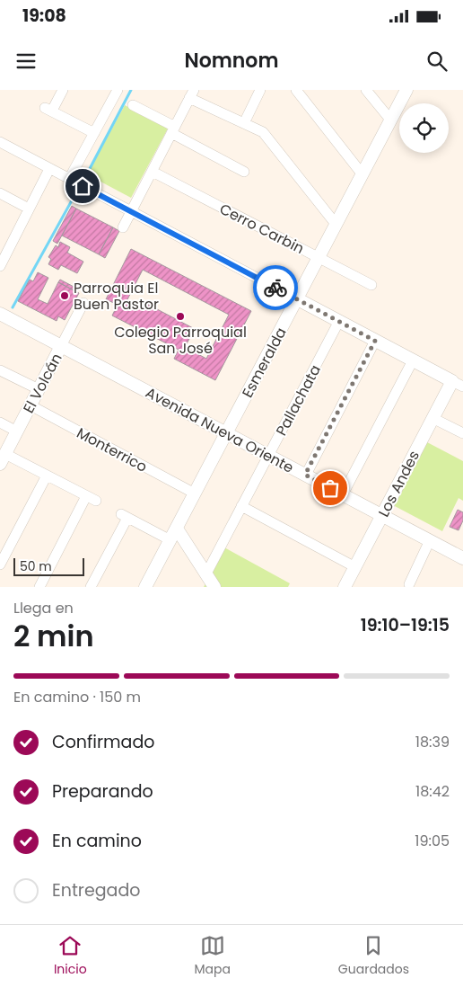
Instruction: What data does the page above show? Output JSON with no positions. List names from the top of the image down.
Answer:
{
  "streets": {
    "street": [
      "Cerro Carbin",
      "Esmeralda",
      "El Volcán",
      "Pallachata",
      "Avenida Nueva Oriente",
      "Monterrico",
      "Los Andes"
    ]
  },
  "crossings": [
    ["Cerro Carbin", "Esmeralda"],
    ["Esmeralda", "Avenida Nueva Oriente"],
    ["Esmeralda", "Monterrico"],
    ["El Volcán", "Avenida Nueva Oriente"],
    ["El Volcán", "Monterrico"],
    ["Pallachata", "Avenida Nueva Oriente"],
    ["Avenida Nueva Oriente", "Los Andes"]
  ],
  "places": ["Parroquia El Buen Pastor", "Colegio Parroquial San José"],
  "scale_bar": "50 m",
  "page": {
    "status": "19:08",
    "header": "Nomnom",
    "scale": "50 m",
    "heading": ["2 min", "Llega en", "19:10–19:15"],
    "bar": "En camino · 150 m",
    "list": [
      ["Confirmado", "18:39"],
      ["Preparando", "18:42"],
      ["En camino", "19:05"],
      "Entregado"
    ],
    "tabs": ["Inicio", "Mapa", "Guardados"]
  }
}
